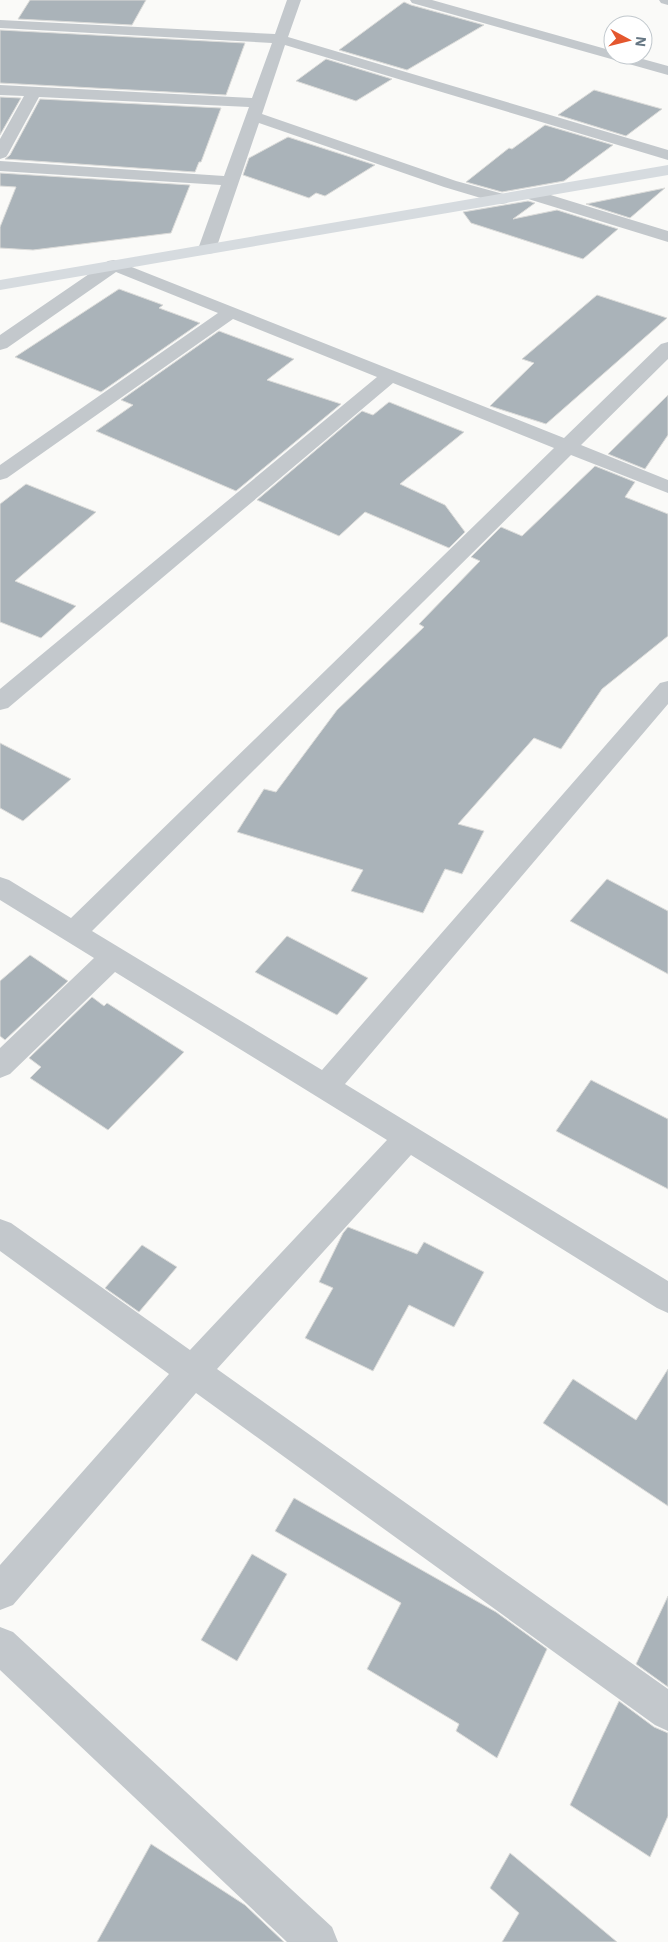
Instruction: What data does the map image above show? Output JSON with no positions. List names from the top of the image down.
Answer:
{
  "north": "right"
}
